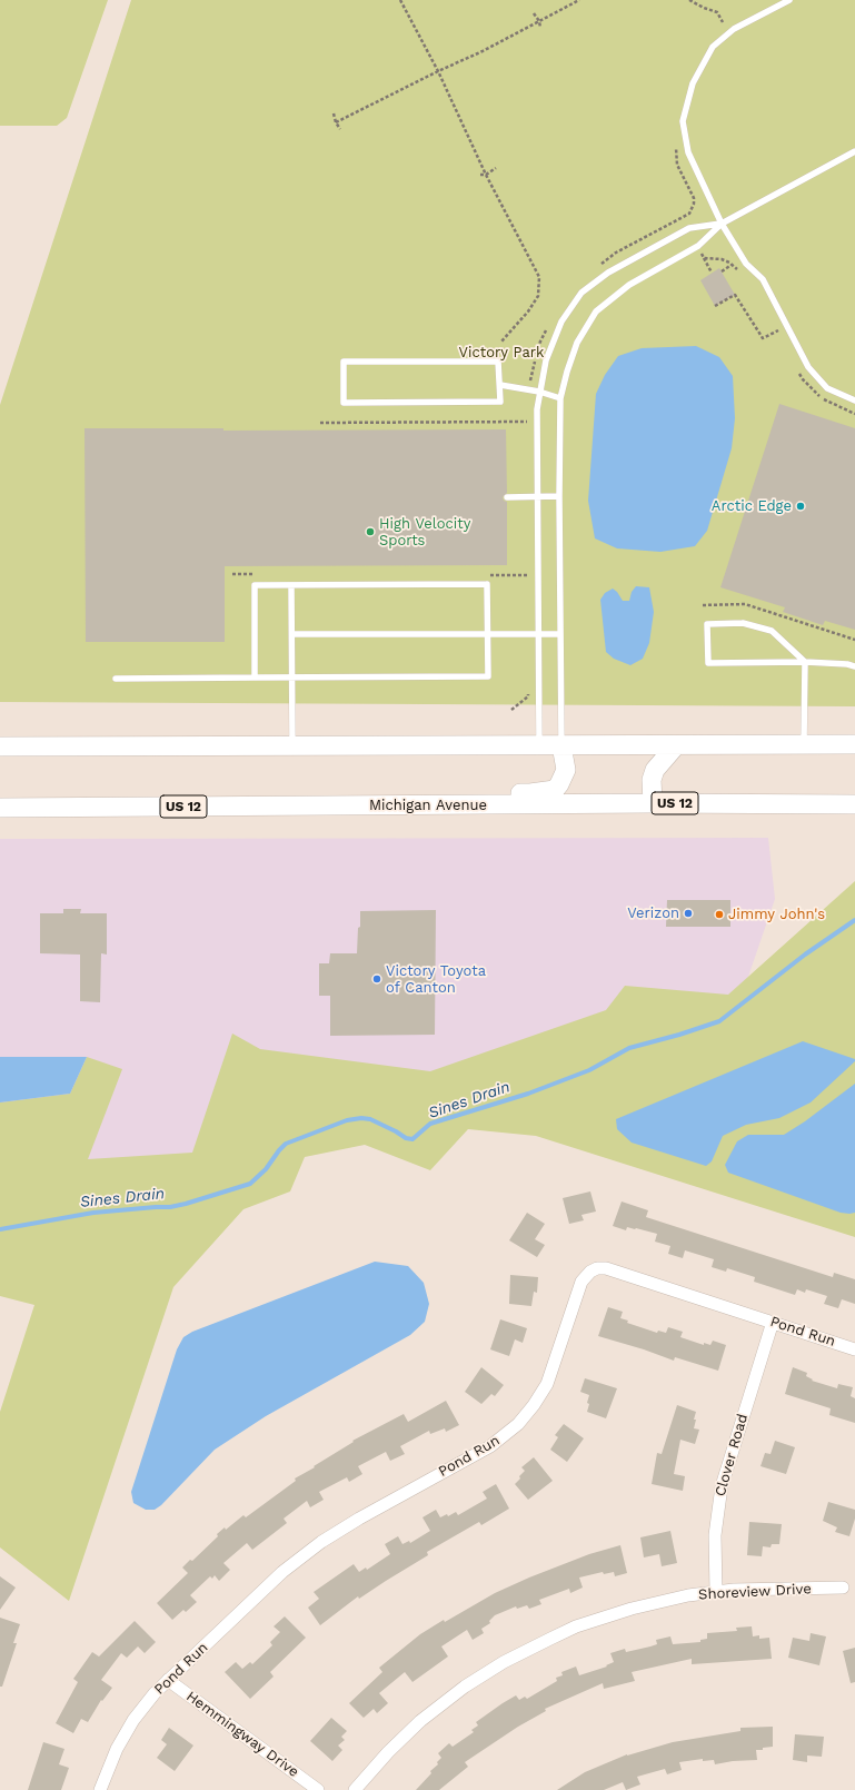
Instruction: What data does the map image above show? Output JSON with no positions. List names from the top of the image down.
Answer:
{
  "streets": {
    "main road": ["US 12", "Michigan Avenue"],
    "street": [
      "Pond Run",
      "Clover Road",
      "Shoreview Drive",
      "Hemmingway Drive"
    ]
  },
  "crossings": [
    ["Pond Run", "Clover Road"],
    ["Pond Run", "Hemmingway Drive"],
    ["Clover Road", "Shoreview Drive"]
  ],
  "water": ["Sines Drain"],
  "parks": ["Victory Park"],
  "places": [
    "Arctic Edge",
    "High Velocity Sports",
    "Verizon",
    "Jimmy John's",
    "Victory Toyota of Canton"
  ]
}
